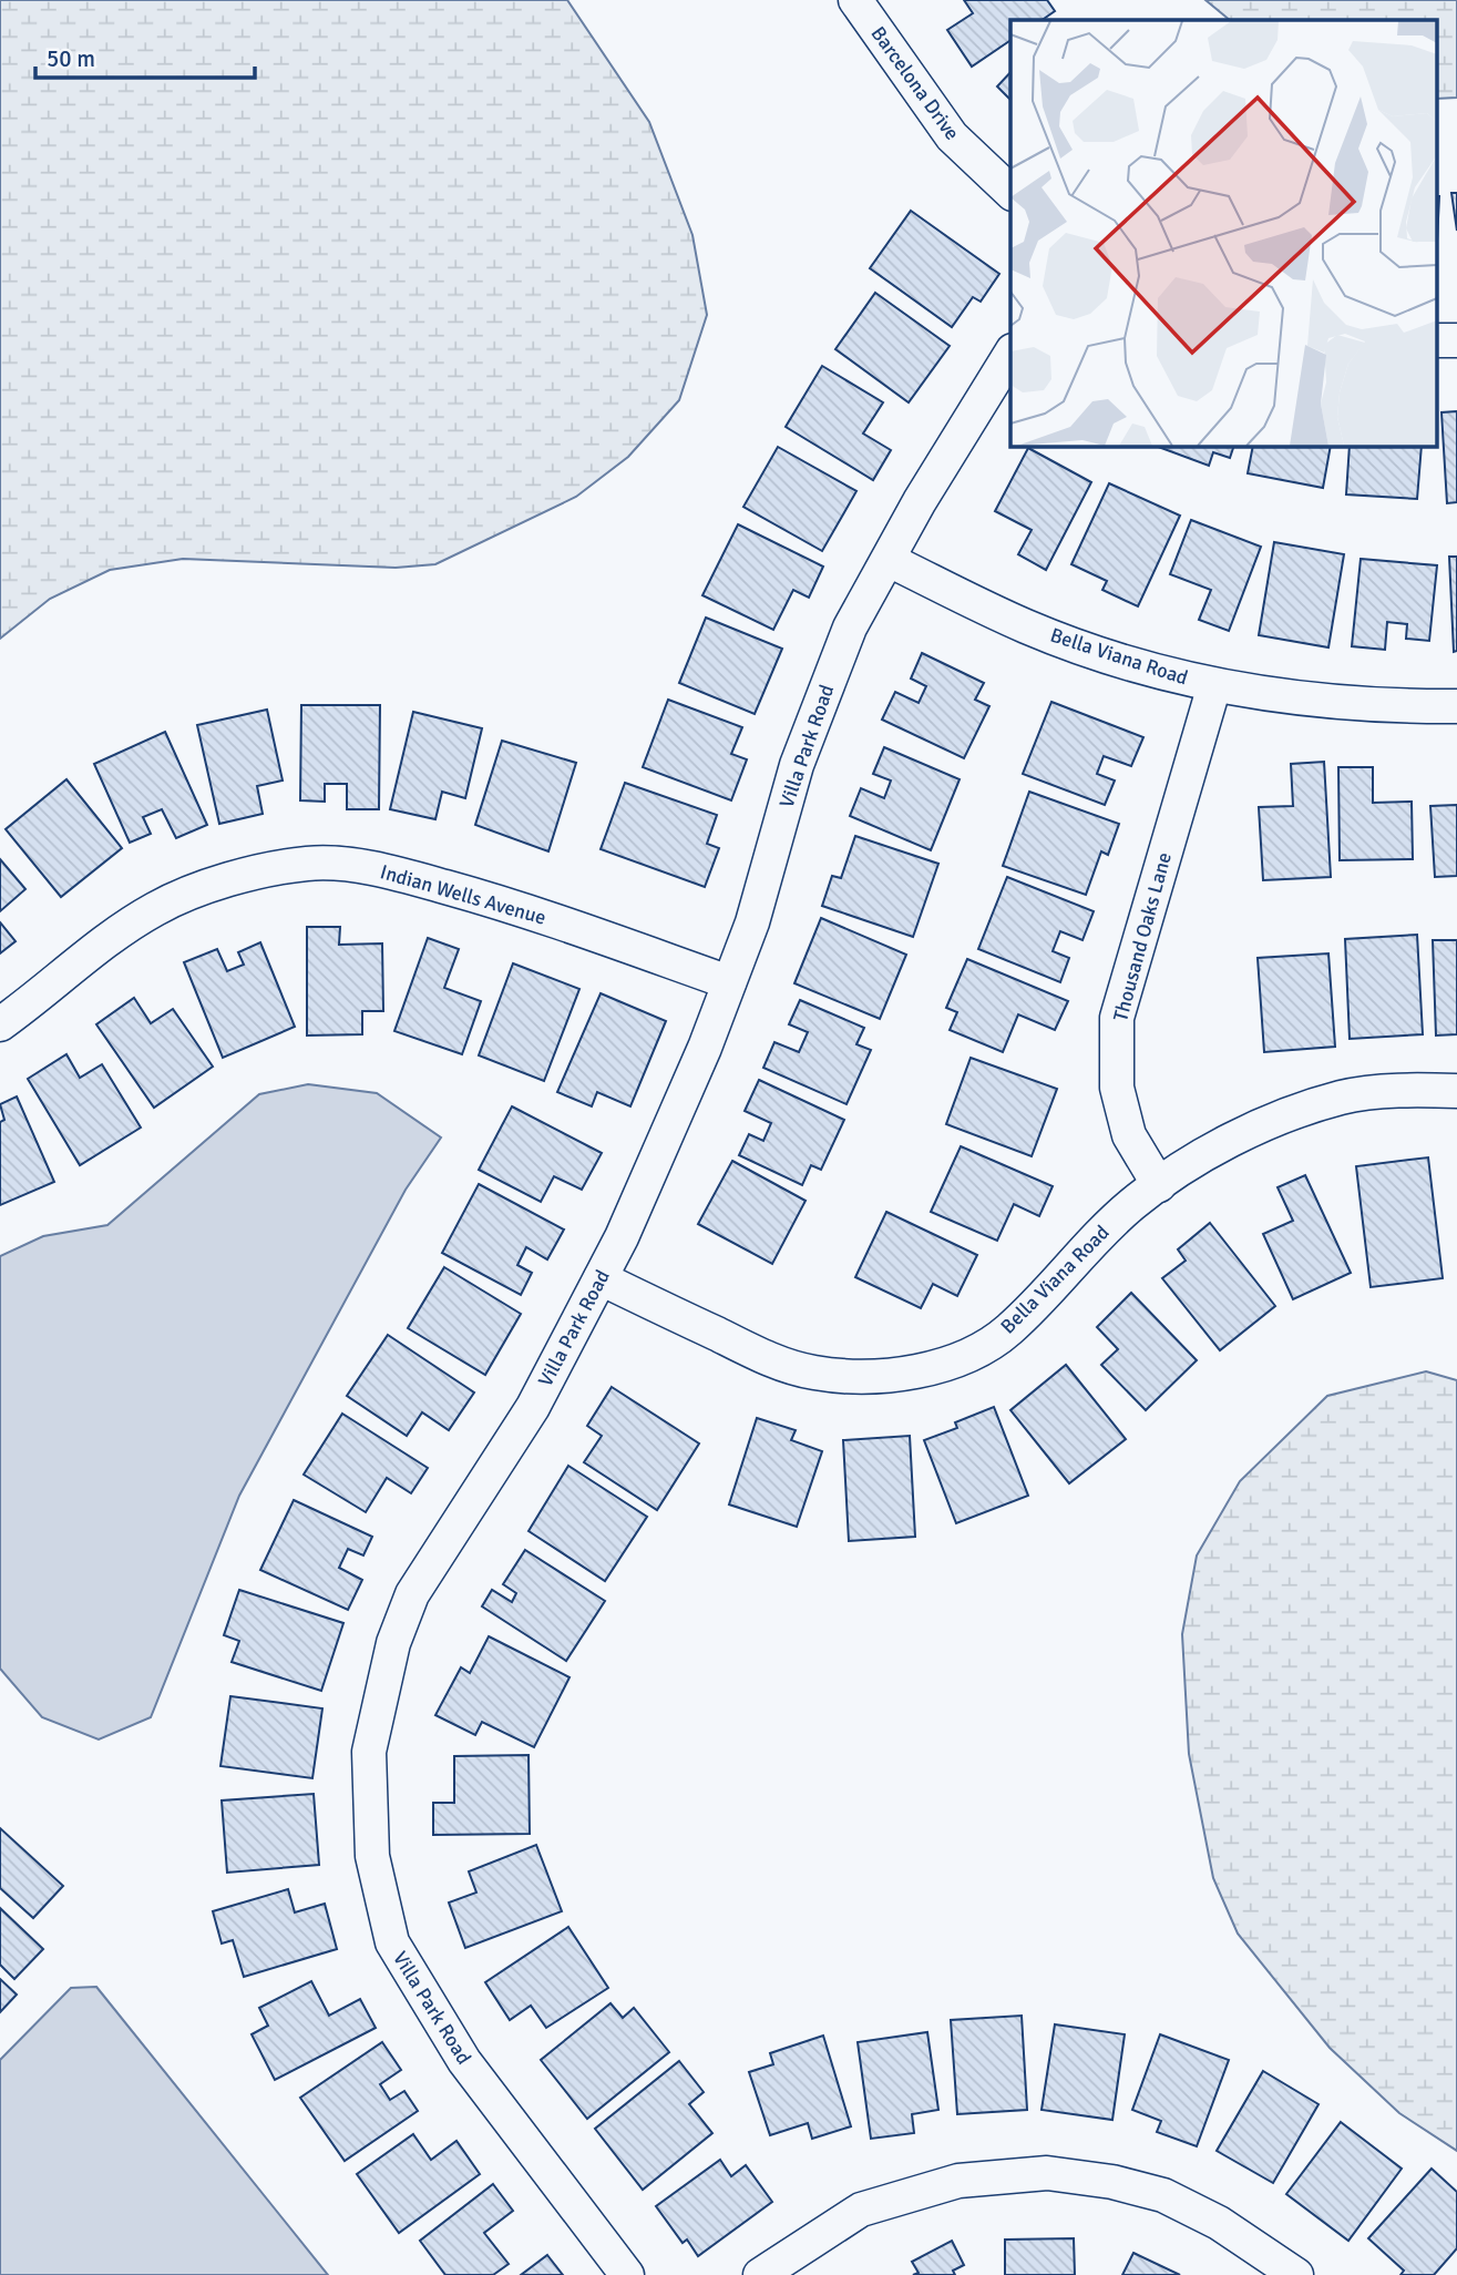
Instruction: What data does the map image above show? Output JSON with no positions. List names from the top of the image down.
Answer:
{
  "streets": {
    "street": [
      "Barcelona Drive",
      "Bella Viana Road",
      "Villa Park Road",
      "Indian Wells Avenue",
      "Thousand Oaks Lane"
    ]
  },
  "crossings": [
    ["Bella Viana Road", "Villa Park Road"],
    ["Bella Viana Road", "Thousand Oaks Lane"],
    ["Villa Park Road", "Indian Wells Avenue"]
  ],
  "scale_bar": "50 m"
}
